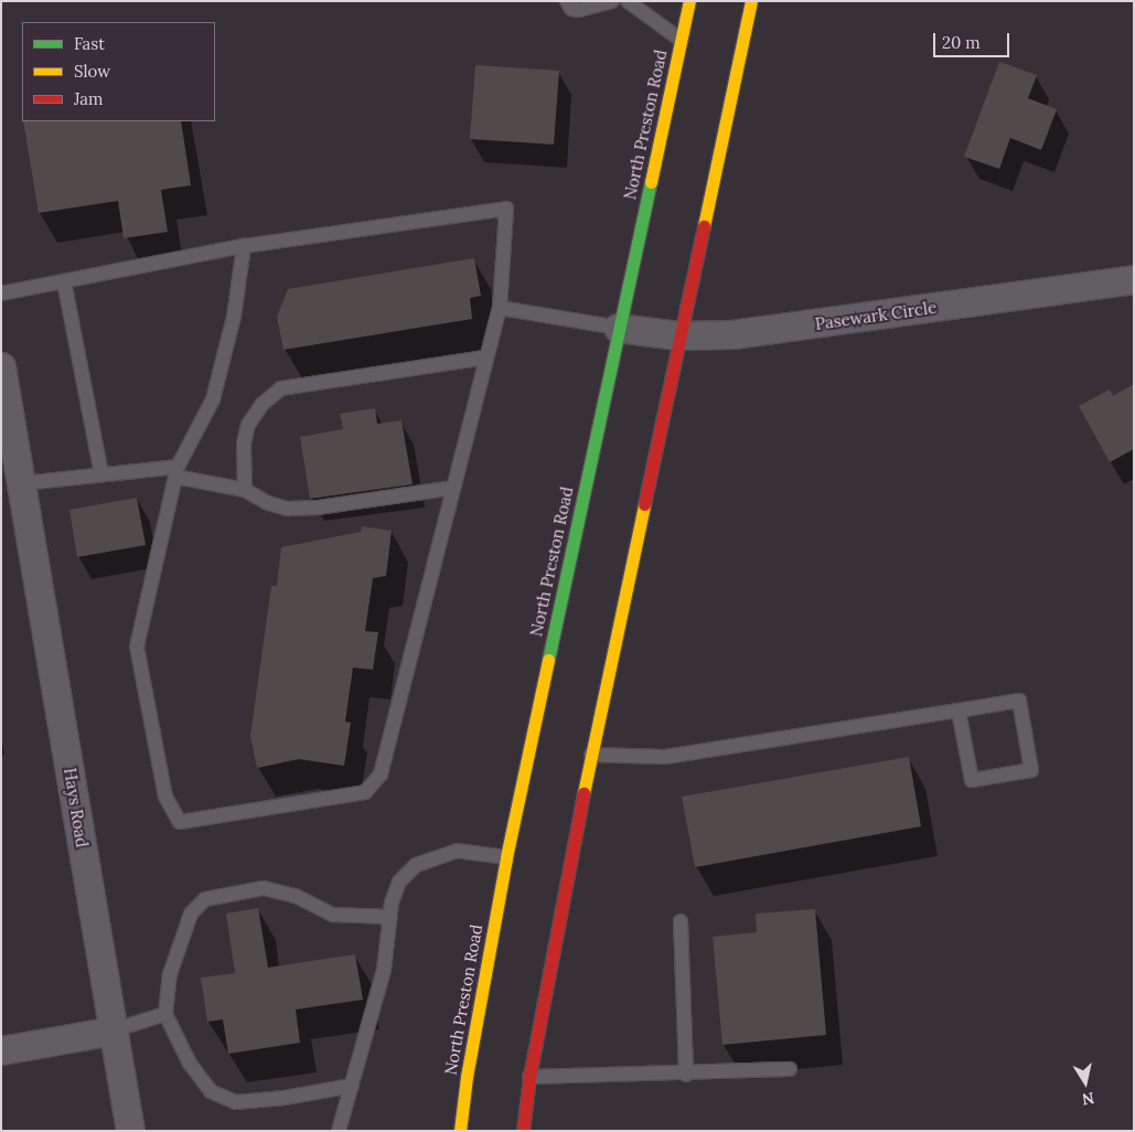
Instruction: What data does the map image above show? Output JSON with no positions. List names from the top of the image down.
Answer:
{
  "streets": {
    "main road": ["North Preston Road"],
    "street": ["Pasewark Circle", "Hays Road"]
  },
  "crossings": [
    ["North Preston Road", "Pasewark Circle"]
  ],
  "legend": ["Fast", "Slow", "Jam"],
  "scale_bar": "20 m",
  "north": "bottom"
}
